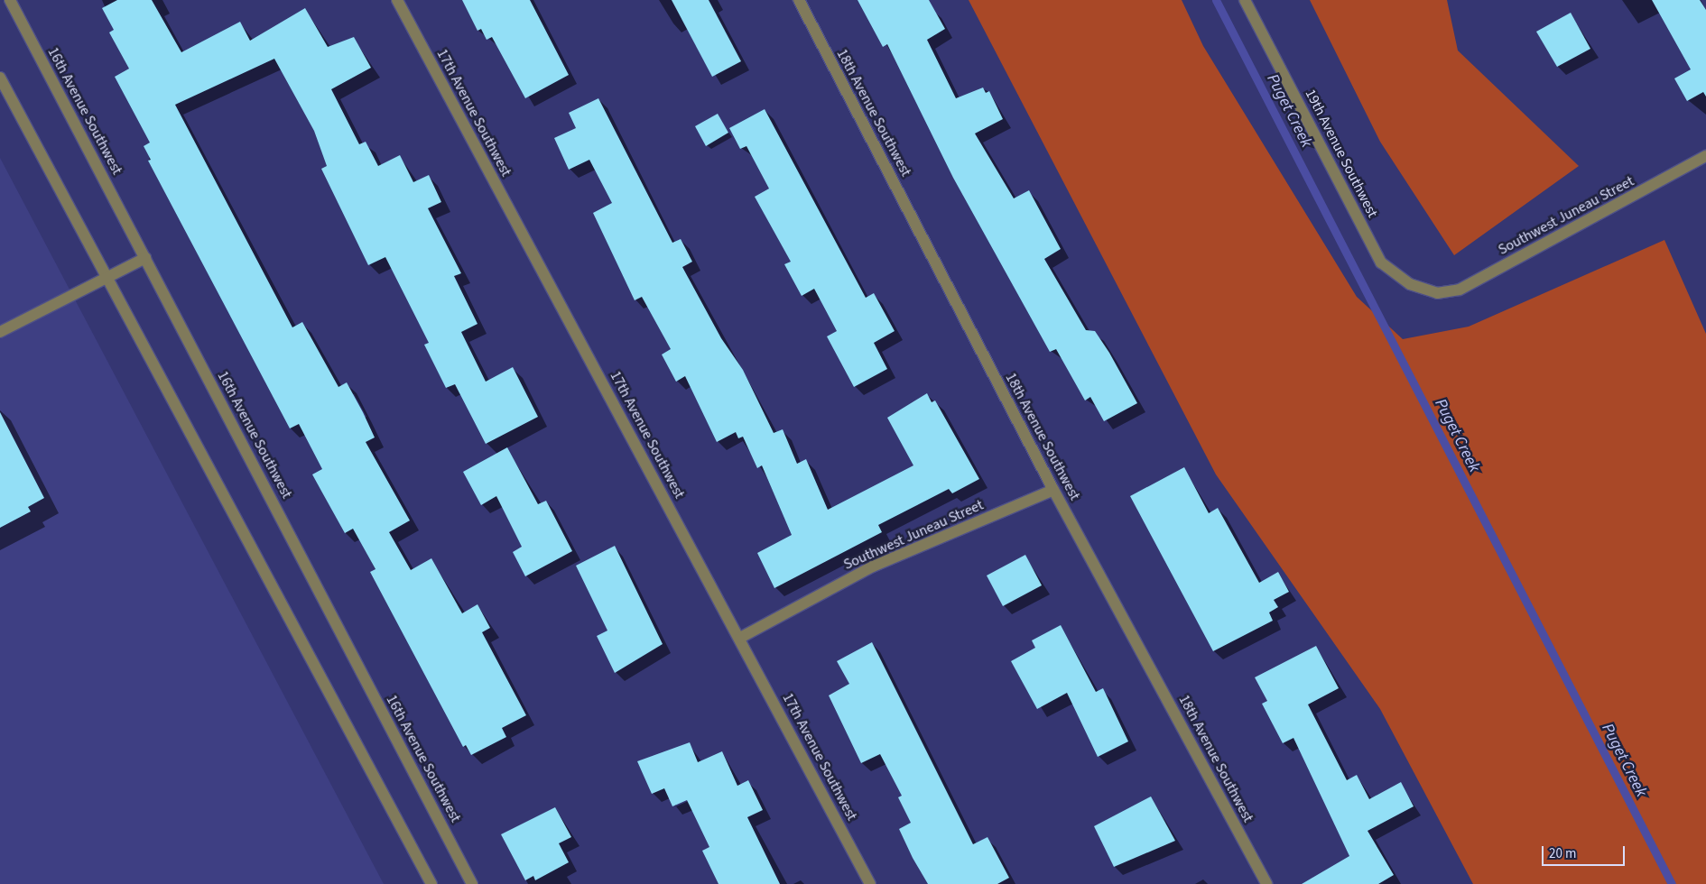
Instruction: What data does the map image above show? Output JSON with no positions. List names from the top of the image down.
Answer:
{
  "streets": {
    "street": [
      "16th Avenue Southwest",
      "17th Avenue Southwest",
      "18th Avenue Southwest",
      "19th Avenue Southwest",
      "Southwest Juneau Street"
    ]
  },
  "crossings": [
    ["17th Avenue Southwest", "Southwest Juneau Street"],
    ["18th Avenue Southwest", "Southwest Juneau Street"],
    ["19th Avenue Southwest", "Southwest Juneau Street"]
  ],
  "water": ["Puget Creek"],
  "scale_bar": "20 m"
}
